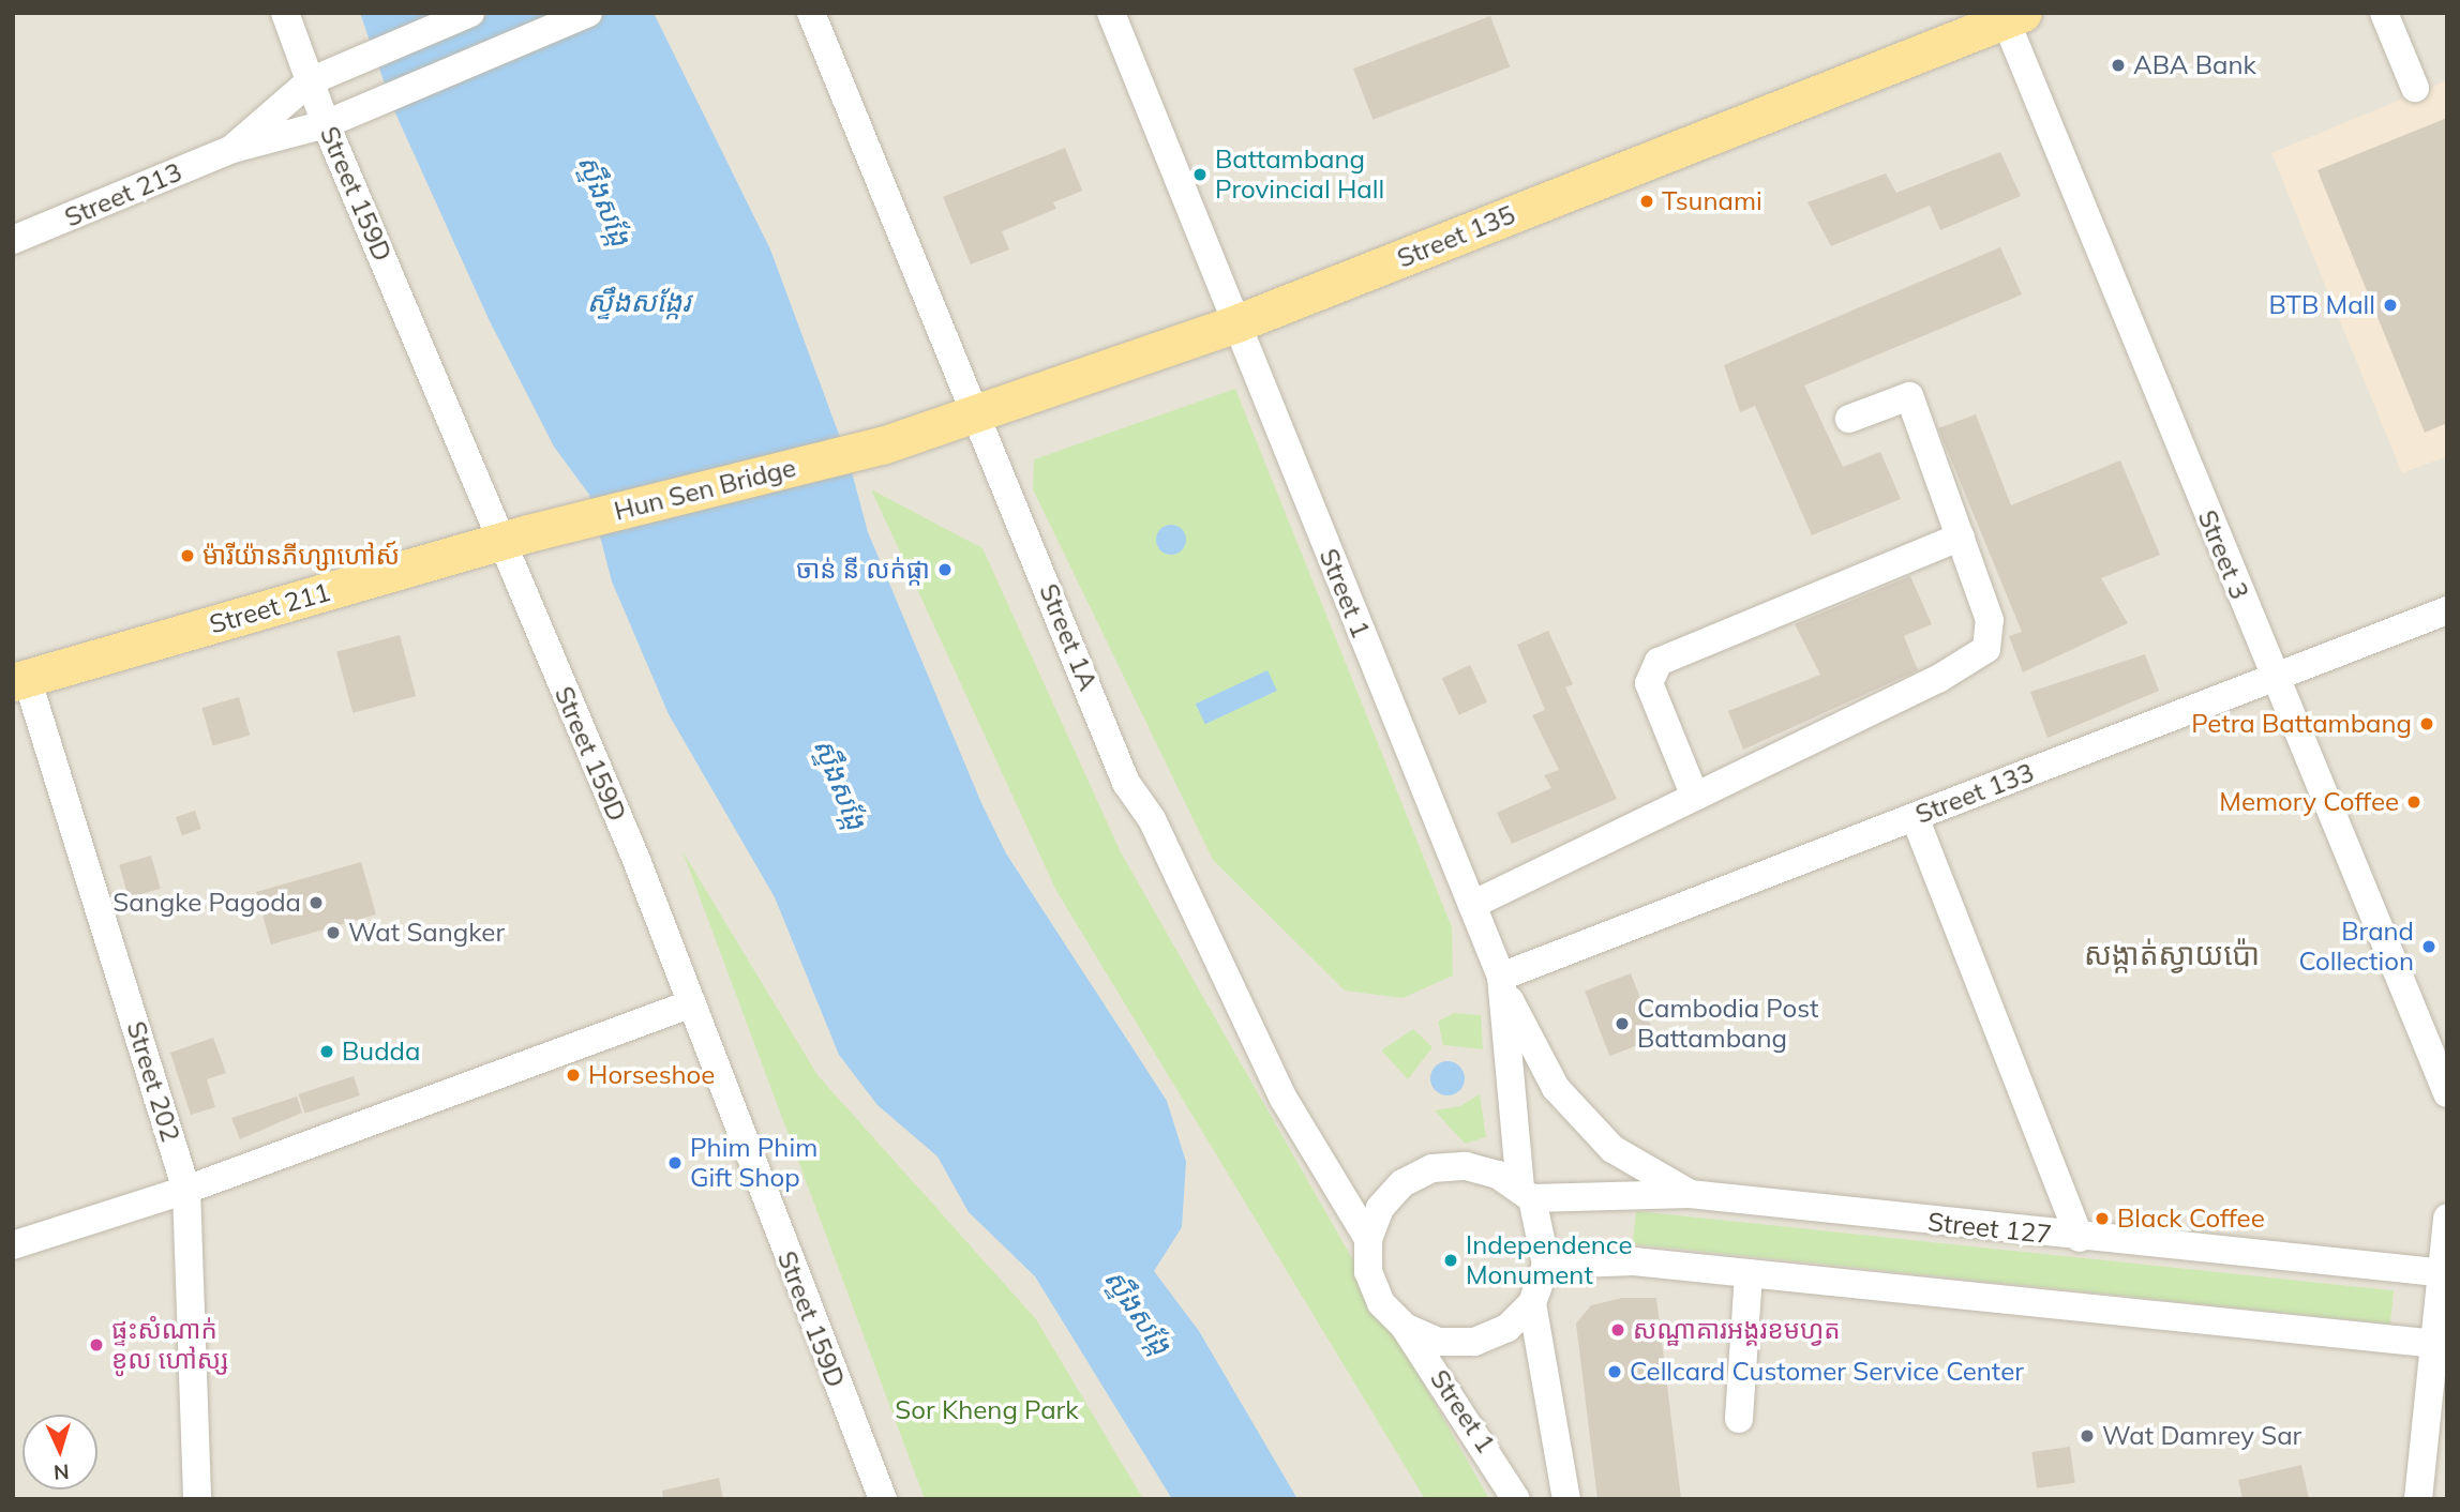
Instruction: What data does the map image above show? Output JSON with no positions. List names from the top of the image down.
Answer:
{
  "streets": {
    "main road": ["Street 135", "Hun Sen Bridge", "Street 211"],
    "street": [
      "Street 159D",
      "Street 213",
      "Street 3",
      "Street 1",
      "Street 1A",
      "Street 133",
      "Street 202",
      "Street 127"
    ]
  },
  "crossings": [
    ["Street 159D", "Street 213"],
    ["Street 159D", "Hun Sen Bridge"],
    ["Street 159D", "Street 211"],
    ["Street 135", "Hun Sen Bridge"],
    ["Street 135", "Street 3"],
    ["Street 135", "Street 1"],
    ["Street 135", "Street 1A"],
    ["Hun Sen Bridge", "Street 211"],
    ["Street 3", "Street 133"],
    ["Street 1", "Street 1A"],
    ["Street 1", "Street 133"],
    ["Street 1", "Street 127"],
    ["Street 211", "Street 202"],
    ["Street 1A", "Street 127"]
  ],
  "districts": ["សង្កាត់ស្វាយប៉ោ"],
  "water": ["ស្ទឹងសង្កែ", "ស្ទឹងសង្កែរ"],
  "parks": ["Sor Kheng Park"],
  "places": [
    "ABA Bank",
    "Battambang Provincial Hall",
    "Tsunami",
    "BTB Mall",
    "ម៉ារីយ៉ានភីហ្សាហៅស៍",
    "ចាន់ នី លក់ផ្កា",
    "Petra Battambang",
    "Memory Coffee",
    "Sangke Pagoda",
    "Wat Sangker",
    "Brand Collection",
    "Cambodia Post Battambang",
    "Budda",
    "Horseshoe",
    "Phim Phim Gift Shop",
    "Black Coffee",
    "Independence Monument",
    "សណ្ឋាគារអង្គរខមហ្វត",
    "ផ្ទះសំណាក់ ខូល ហៅស្ស",
    "Cellcard Customer Service Center",
    "Wat Damrey Sar"
  ],
  "north": "bottom"
}
